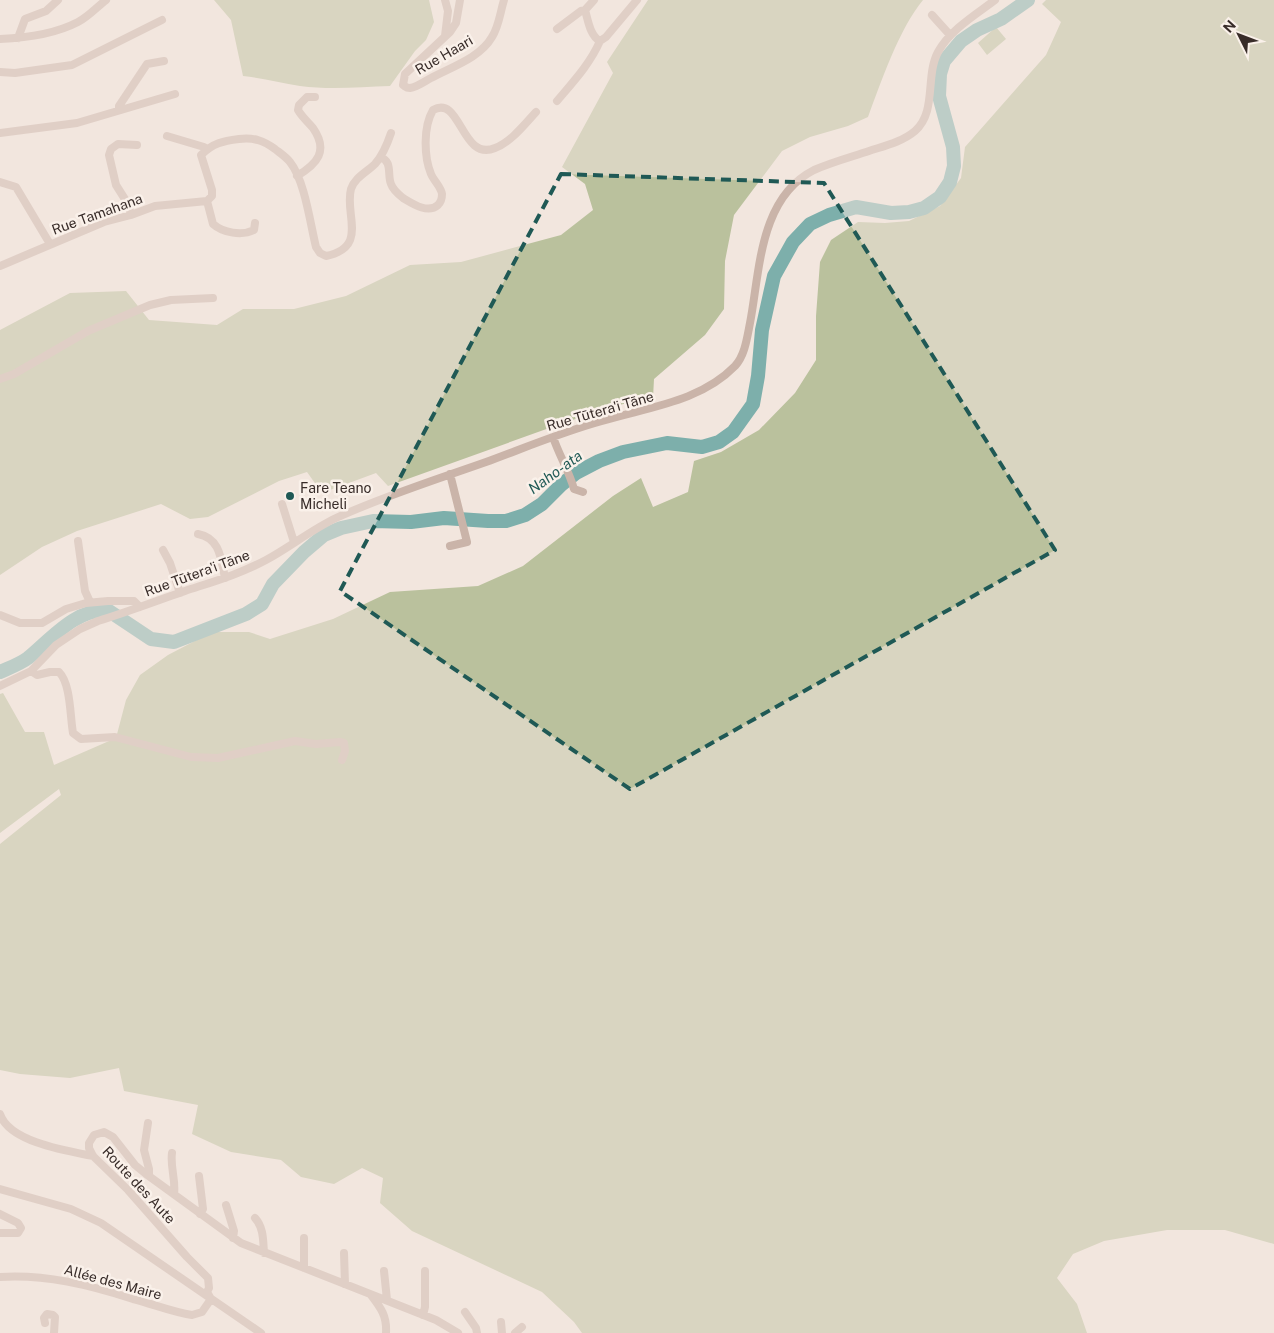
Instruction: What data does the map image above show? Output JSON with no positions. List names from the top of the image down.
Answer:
{
  "streets": {
    "street": [
      "Rue Haari",
      "Rue Tamahana",
      "Rue Tūtera'i Tāne",
      "Route des Aute",
      "Allée des Maire"
    ]
  },
  "crossings": [
    ["Route des Aute", "Allée des Maire"]
  ],
  "water": ["Naho-ata"],
  "places": ["Fare Teano Micheli"],
  "north": "top left"
}
